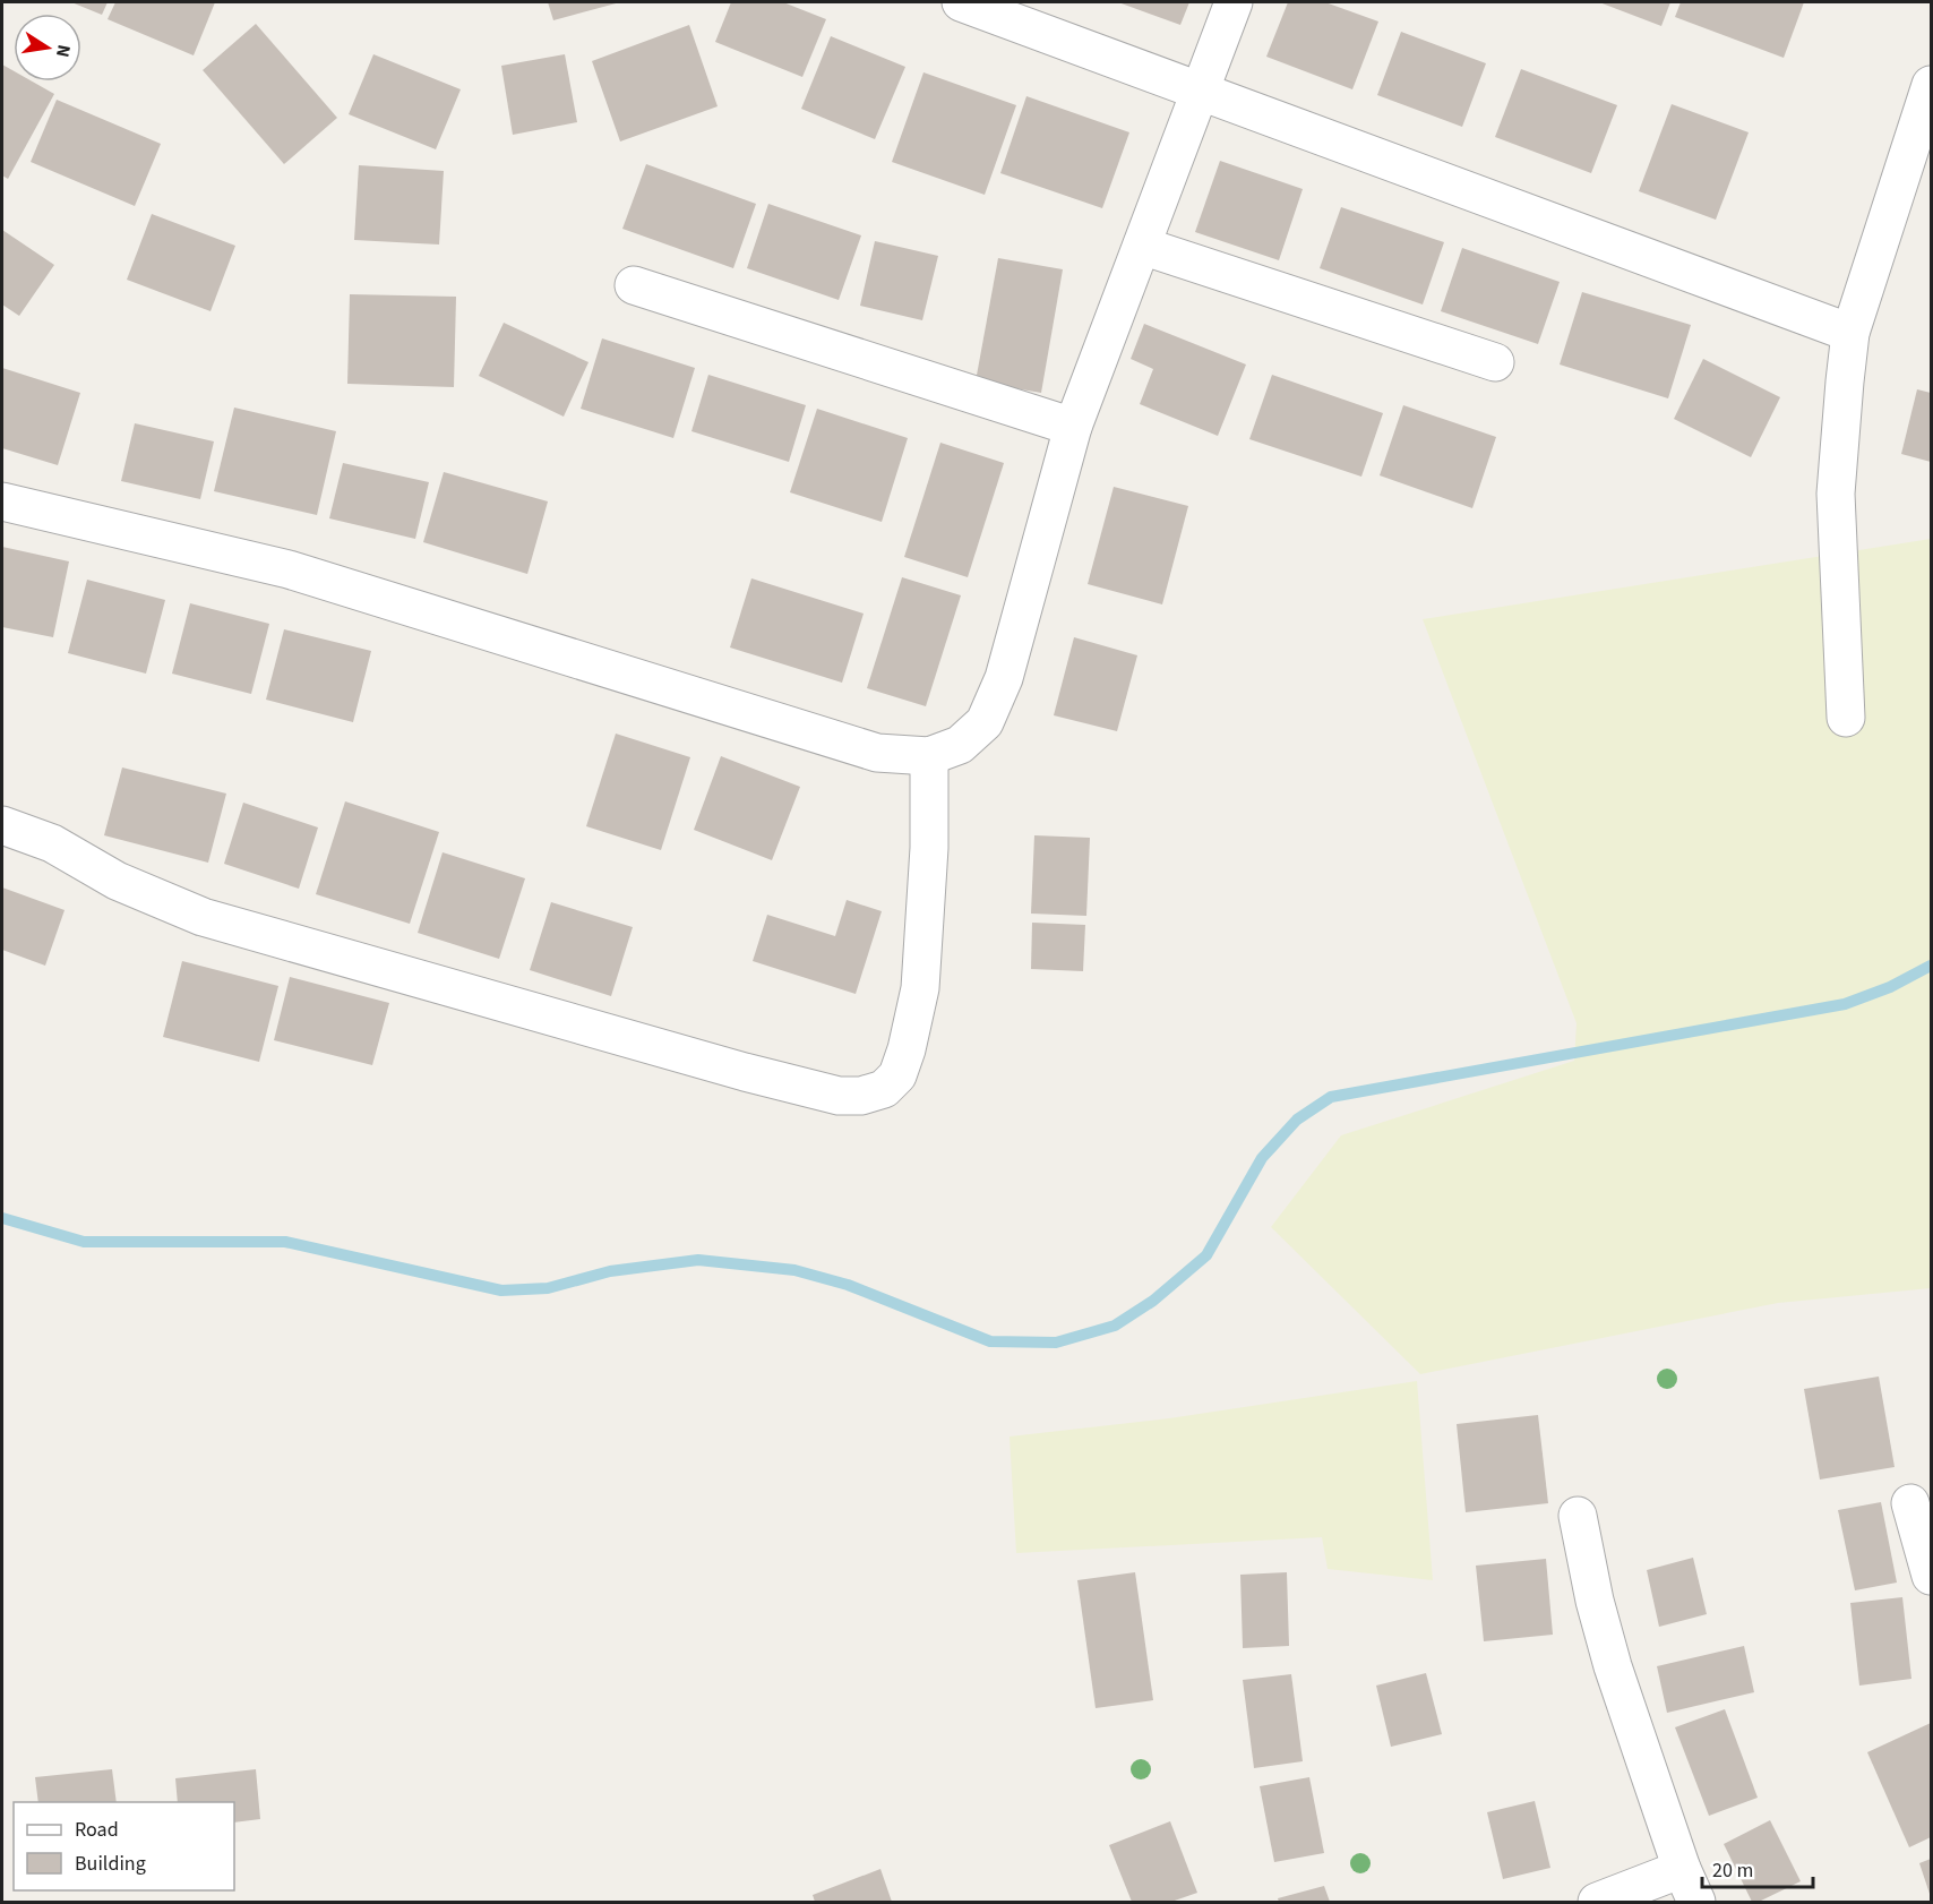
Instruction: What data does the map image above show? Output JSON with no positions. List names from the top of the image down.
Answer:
{
  "legend": ["Road", "Building"],
  "scale_bar": "20 m",
  "north": "right"
}
